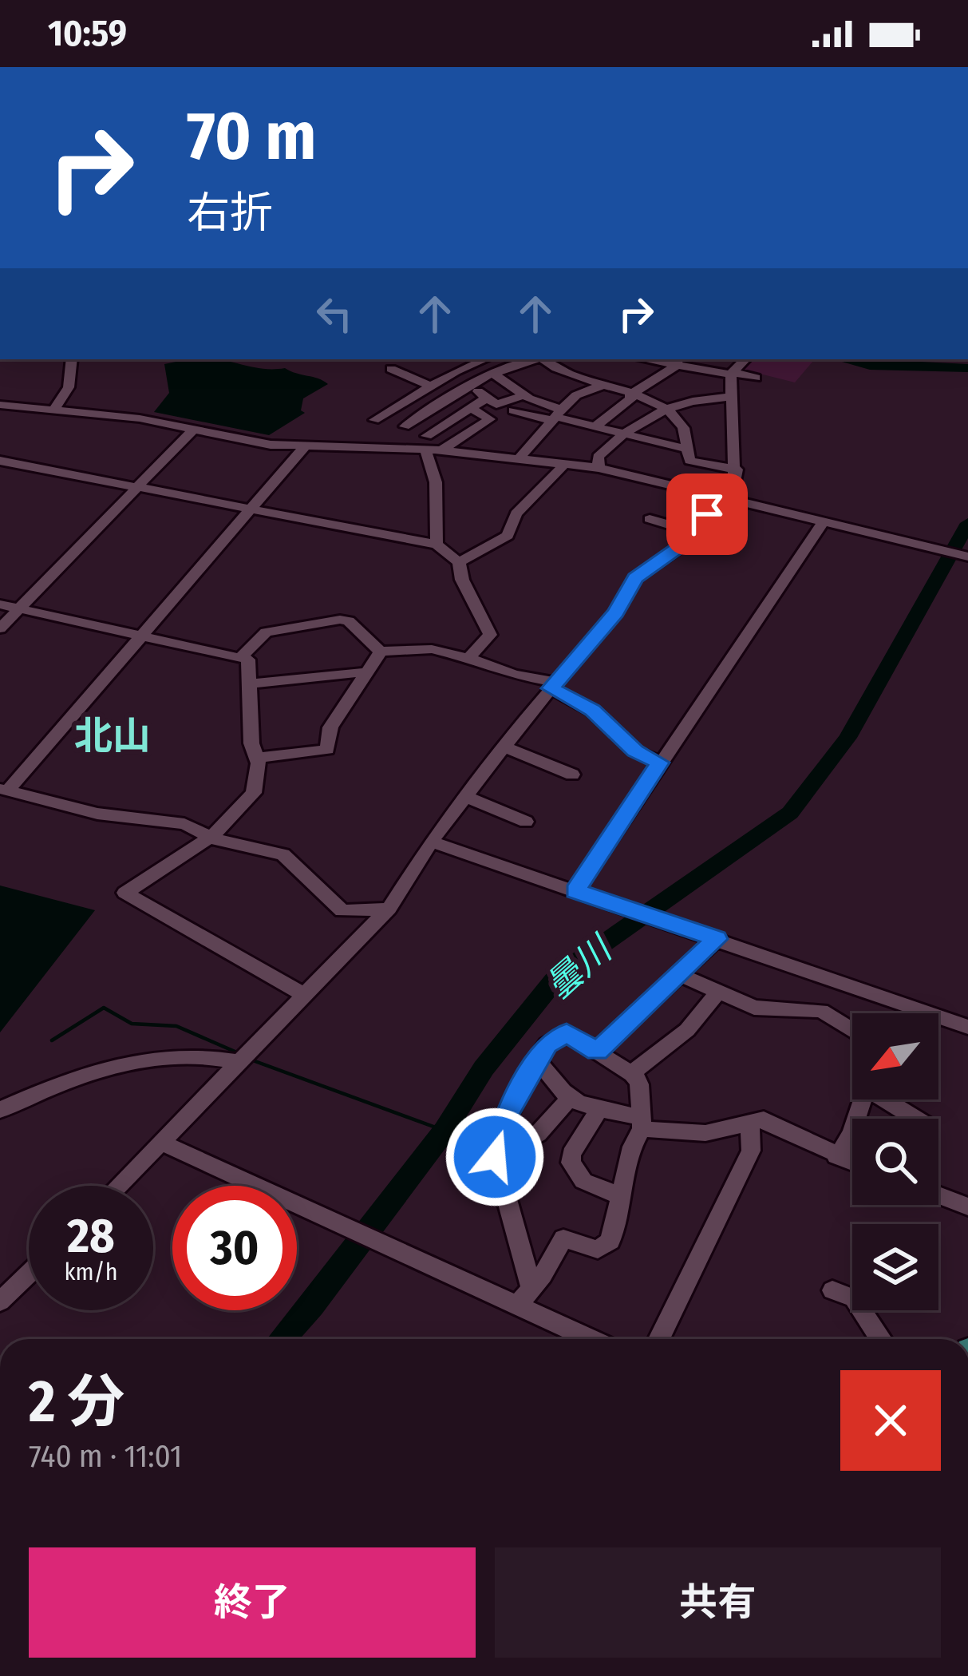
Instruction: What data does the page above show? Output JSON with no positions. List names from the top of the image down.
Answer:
{
  "districts": ["北山"],
  "water": ["曇川"],
  "north": "bottom left",
  "page": {
    "status": "10:59",
    "turn": ["70 m", "右折"],
    "speed": "28 km/h",
    "limit": "30",
    "heading": ["2 分", "740 m · 11:01"],
    "buttons": ["終了", "共有"]
  }
}
